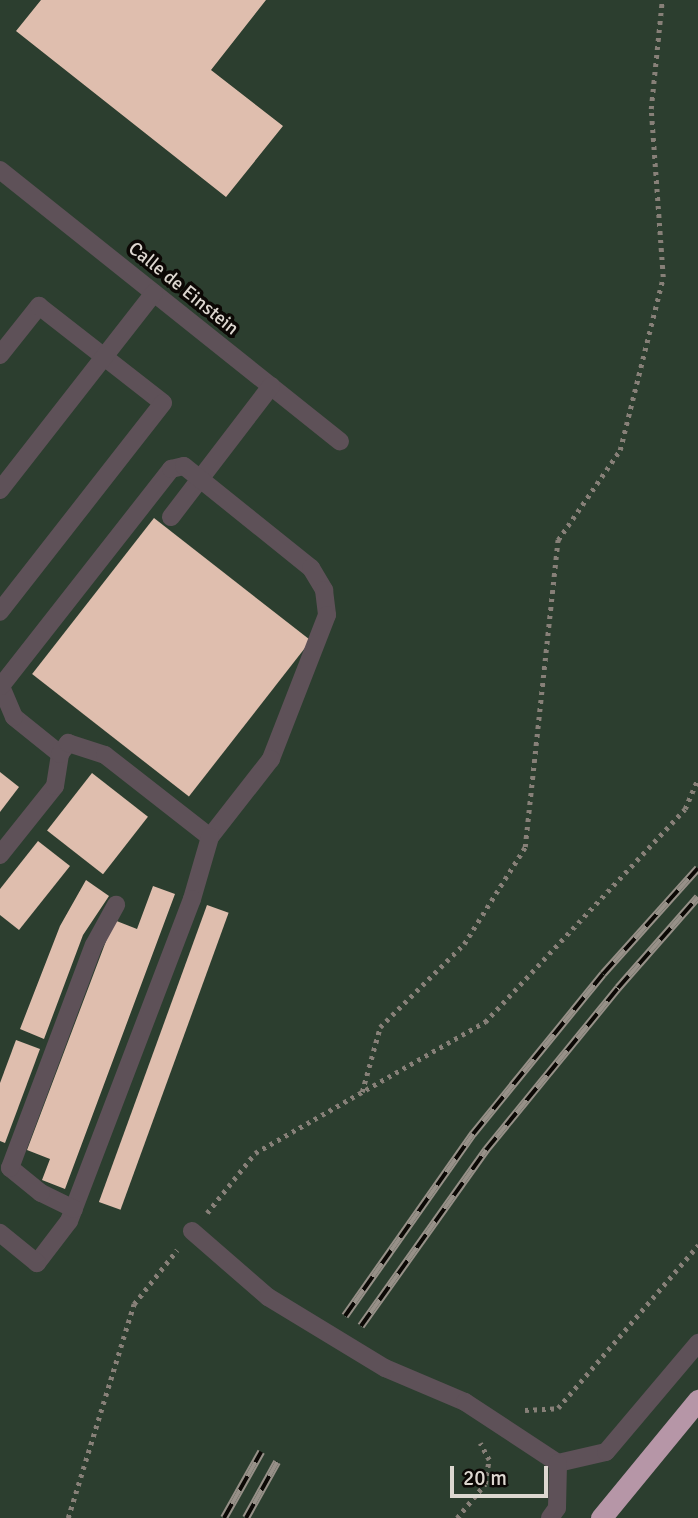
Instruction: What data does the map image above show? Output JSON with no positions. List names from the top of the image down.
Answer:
{
  "streets": {
    "street": ["Calle de Einstein"]
  },
  "scale_bar": "20 m"
}
